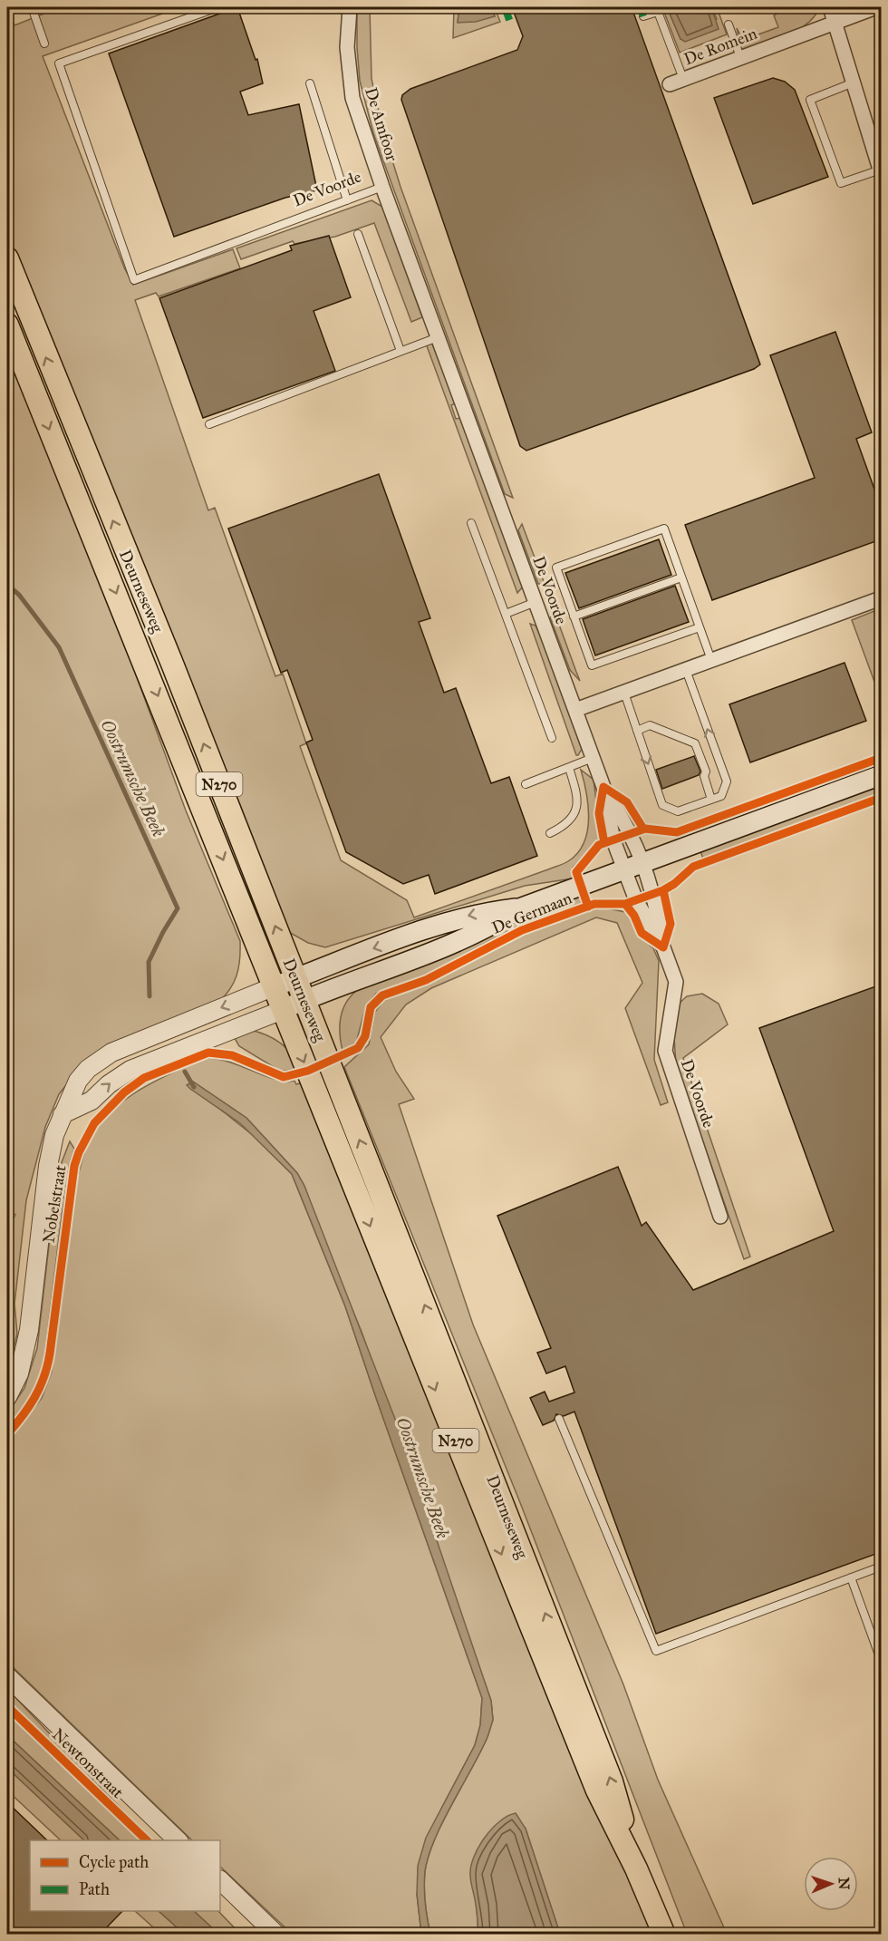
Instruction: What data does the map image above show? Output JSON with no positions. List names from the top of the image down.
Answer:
{
  "streets": {
    "main road": ["Deurneseweg", "N270", "De Germaan"],
    "street": [
      "De Romein",
      "De Amfoor",
      "De Voorde",
      "Nobelstraat",
      "Newtonstraat"
    ]
  },
  "crossings": [
    ["De Amfoor", "De Voorde"],
    ["De Voorde", "De Germaan"],
    ["Deurneseweg", "De Germaan"],
    ["Deurneseweg", "Nobelstraat"],
    ["De Germaan", "Nobelstraat"]
  ],
  "water": ["Oostrumsche Beek"],
  "legend": ["Cycle path", "Path"],
  "north": "right"
}
